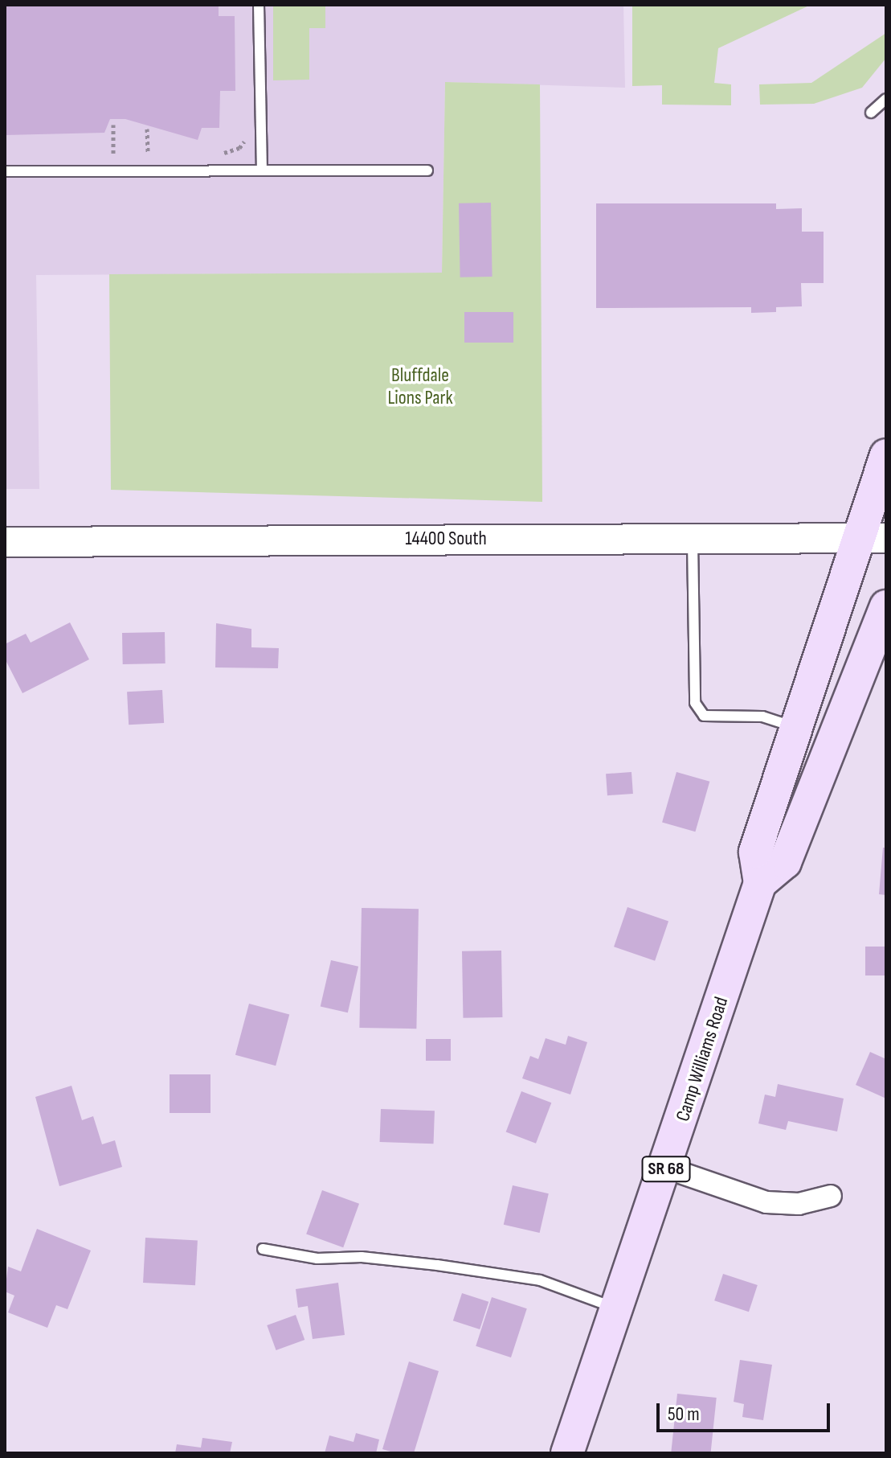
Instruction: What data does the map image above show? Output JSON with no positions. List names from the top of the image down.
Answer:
{
  "streets": {
    "main road": ["14400 South", "Camp Williams Road", "SR 68"]
  },
  "crossings": [
    ["14400 South", "Camp Williams Road"]
  ],
  "parks": ["Bluffdale Lions Park"],
  "scale_bar": "50 m"
}
